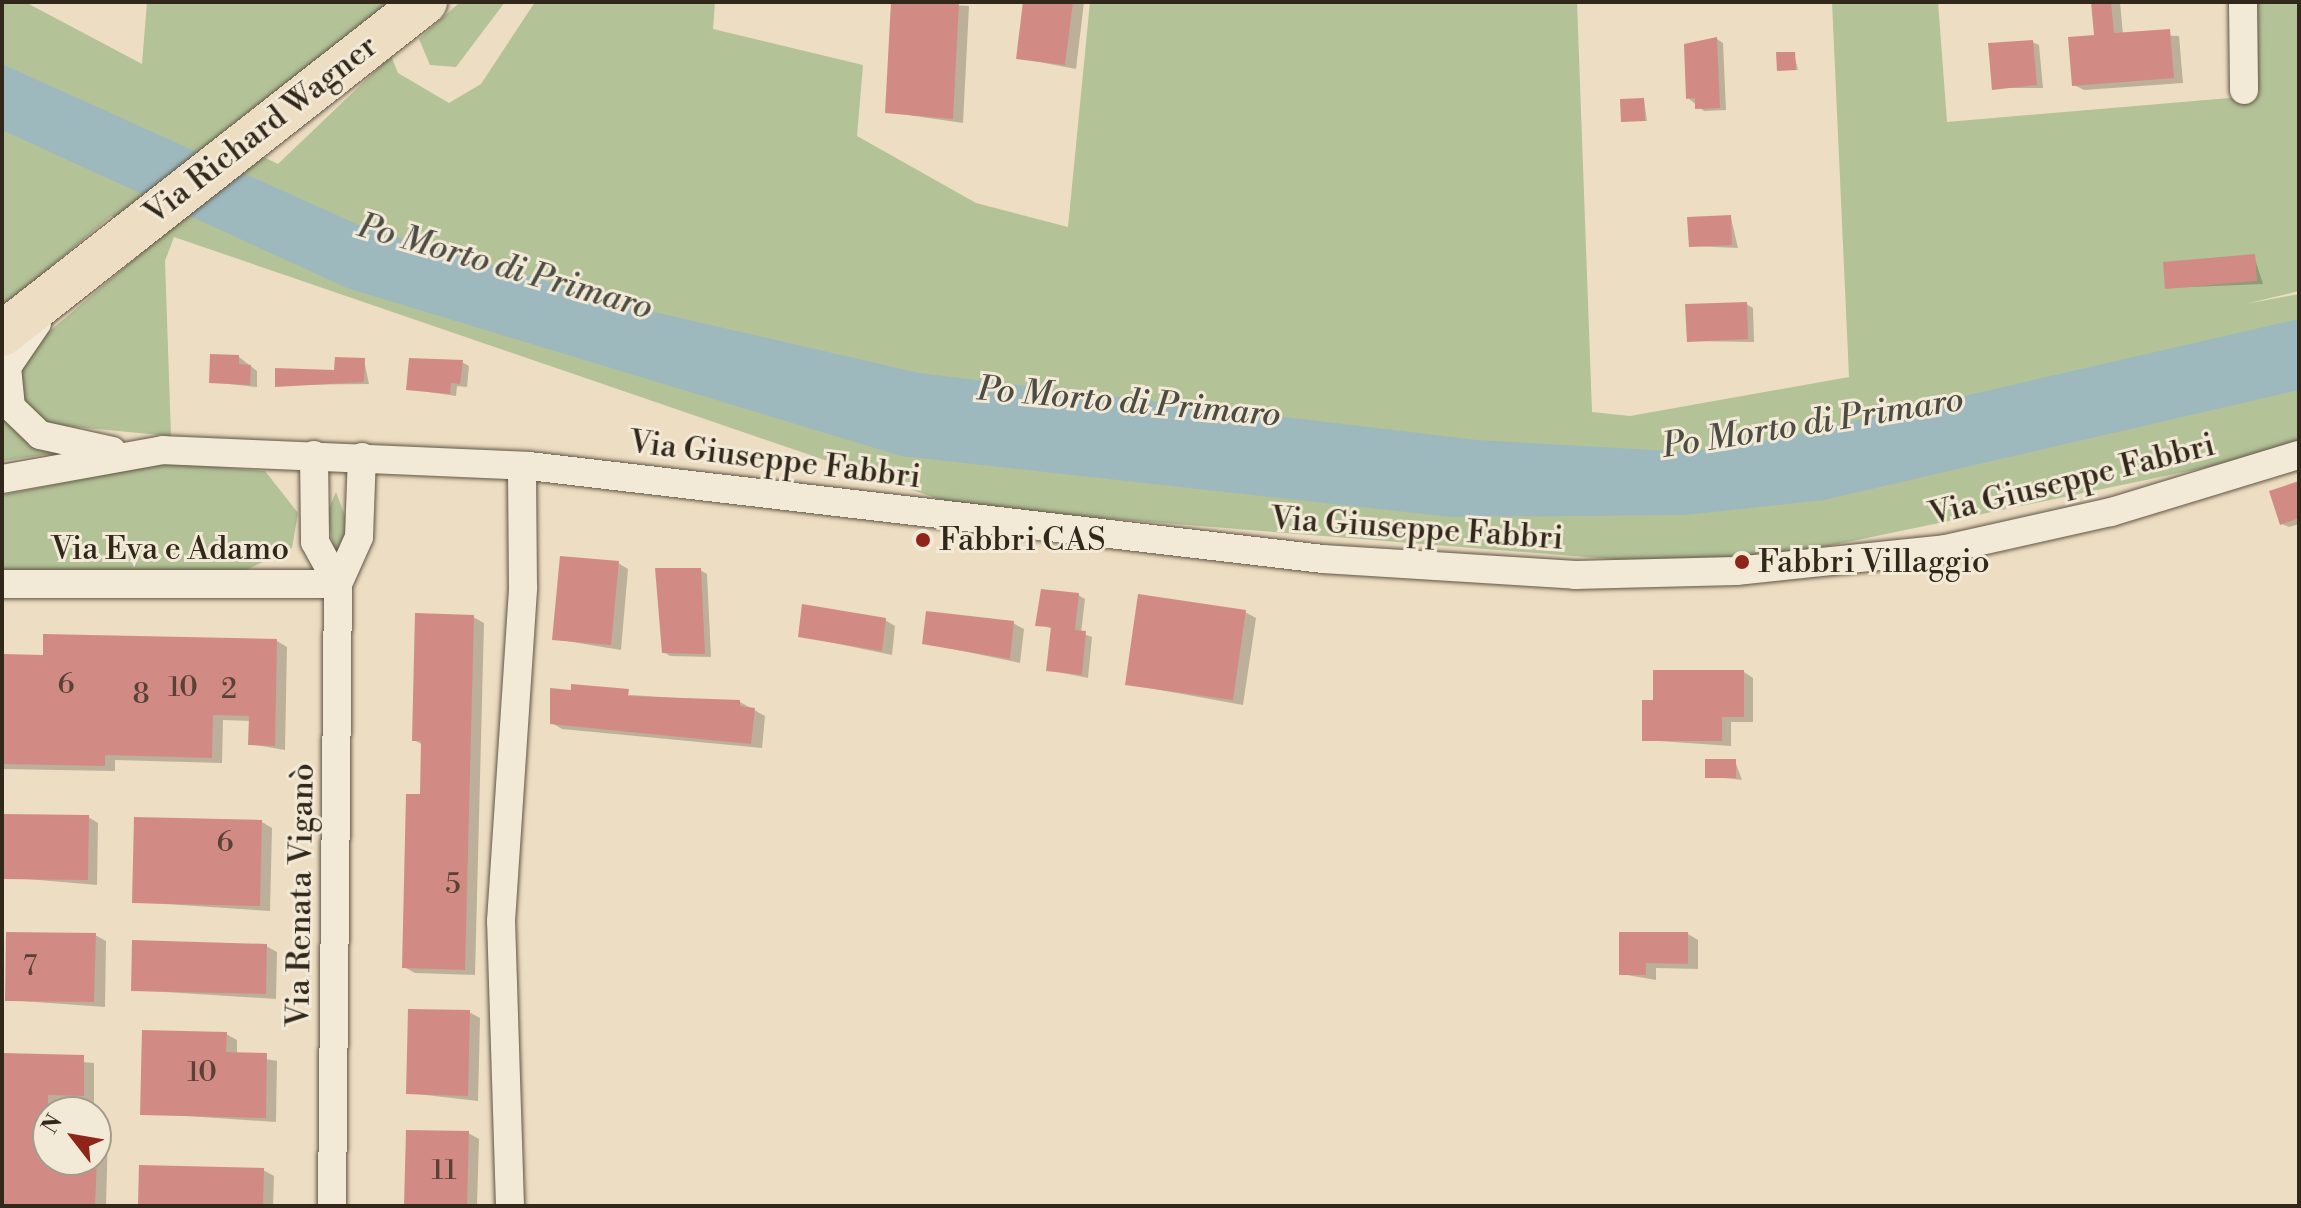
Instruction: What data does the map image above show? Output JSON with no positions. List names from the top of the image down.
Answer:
{
  "streets": {
    "main road": ["Via Richard Wagner"],
    "street": ["Via Giuseppe Fabbri", "Via Eva e Adamo", "Via Renata Viganò"]
  },
  "crossings": [
    ["Via Richard Wagner", "Via Giuseppe Fabbri"],
    ["Via Giuseppe Fabbri", "Via Renata Viganò"],
    ["Via Eva e Adamo", "Via Renata Viganò"]
  ],
  "water": ["Po Morto di Primaro"],
  "places": ["Fabbri CAS", "Fabbri Villaggio"],
  "house_numbers": [
    "6",
    "10",
    "2",
    "8",
    "6",
    "5",
    "7",
    "10",
    "11"
  ],
  "north": "top left"
}
